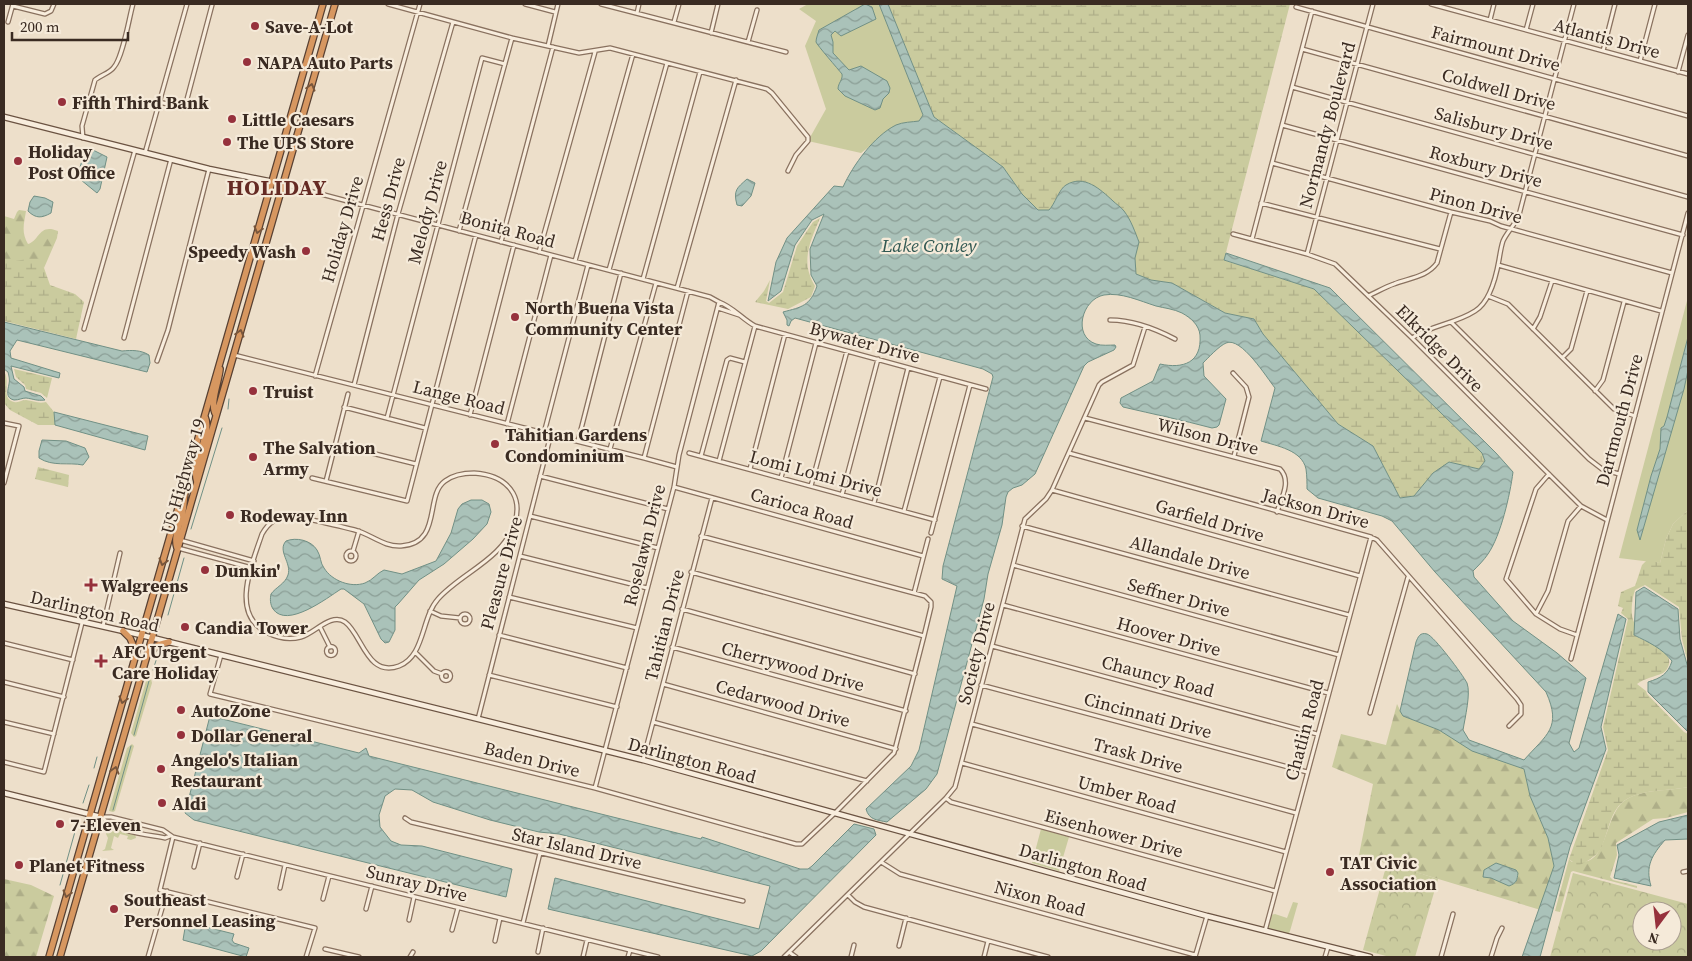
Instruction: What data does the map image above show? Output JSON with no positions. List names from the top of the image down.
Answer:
{
  "streets": {
    "highway": ["US Highway 19"],
    "street": [
      "Atlantis Drive",
      "Fairmount Drive",
      "Coldwell Drive",
      "Normandy Boulevard",
      "Salisbury Drive",
      "Roxbury Drive",
      "Hess Drive",
      "Pinon Drive",
      "Melody Drive",
      "Holiday Drive",
      "Bonita Road",
      "Bywater Drive",
      "Elkridge Drive",
      "Lange Road",
      "Dartmouth Drive",
      "Wilson Drive",
      "Lomi Lomi Drive",
      "Carioca Road",
      "Jackson Drive",
      "Garfield Drive",
      "Roselawn Drive",
      "Allandale Drive",
      "Pleasure Drive",
      "Seffner Drive",
      "Darlington Road",
      "Tahitian Drive",
      "Hoover Drive",
      "Society Drive",
      "Cherrywood Drive",
      "Chauncy Road",
      "Cedarwood Drive",
      "Cincinnati Drive",
      "Chatlin Road",
      "Trask Drive",
      "Baden Drive",
      "Umber Road",
      "Eisenhower Drive",
      "Star Island Drive",
      "Sunray Drive",
      "Nixon Road"
    ]
  },
  "crossings": [
    ["Fairmount Drive", "Normandy Boulevard"],
    ["Coldwell Drive", "Normandy Boulevard"],
    ["Normandy Boulevard", "Salisbury Drive"],
    ["Normandy Boulevard", "Roxbury Drive"],
    ["Normandy Boulevard", "Pinon Drive"],
    ["Normandy Boulevard", "Elkridge Drive"],
    ["Roxbury Drive", "Dartmouth Drive"],
    ["Hess Drive", "Bonita Road"],
    ["Hess Drive", "Lange Road"],
    ["Pinon Drive", "Dartmouth Drive"],
    ["Melody Drive", "Bonita Road"],
    ["Melody Drive", "Lange Road"],
    ["Holiday Drive", "Bonita Road"],
    ["Holiday Drive", "Lange Road"],
    ["Bonita Road", "Bywater Drive"],
    ["Bonita Road", "US Highway 19"],
    ["Bywater Drive", "Roselawn Drive"],
    ["Elkridge Drive", "Dartmouth Drive"],
    ["Lange Road", "US Highway 19"],
    ["Lange Road", "Roselawn Drive"],
    ["Lange Road", "Pleasure Drive"],
    ["Wilson Drive", "Jackson Drive"],
    ["Wilson Drive", "Society Drive"],
    ["US Highway 19", "Darlington Road"],
    ["US Highway 19", "Sunray Drive"],
    ["Carioca Road", "Roselawn Drive"],
    ["Carioca Road", "Tahitian Drive"],
    ["Jackson Drive", "Society Drive"],
    ["Jackson Drive", "Chatlin Road"],
    ["Garfield Drive", "Society Drive"],
    ["Garfield Drive", "Chatlin Road"],
    ["Roselawn Drive", "Darlington Road"],
    ["Roselawn Drive", "Baden Drive"],
    ["Allandale Drive", "Society Drive"],
    ["Allandale Drive", "Chatlin Road"],
    ["Pleasure Drive", "Darlington Road"],
    ["Seffner Drive", "Society Drive"],
    ["Seffner Drive", "Chatlin Road"],
    ["Darlington Road", "Tahitian Drive"],
    ["Darlington Road", "Society Drive"],
    ["Darlington Road", "Chatlin Road"],
    ["Darlington Road", "Baden Drive"],
    ["Tahitian Drive", "Cherrywood Drive"],
    ["Tahitian Drive", "Cedarwood Drive"],
    ["Hoover Drive", "Society Drive"],
    ["Hoover Drive", "Chatlin Road"],
    ["Society Drive", "Chauncy Road"],
    ["Society Drive", "Cincinnati Drive"],
    ["Society Drive", "Trask Drive"],
    ["Society Drive", "Umber Road"],
    ["Society Drive", "Eisenhower Drive"],
    ["Society Drive", "Nixon Road"],
    ["Chauncy Road", "Chatlin Road"],
    ["Cincinnati Drive", "Chatlin Road"],
    ["Chatlin Road", "Trask Drive"],
    ["Chatlin Road", "Umber Road"],
    ["Chatlin Road", "Eisenhower Drive"]
  ],
  "districts": ["HOLIDAY"],
  "water": ["Lake Conley"],
  "places": {
    "other": [
      "Save-A-Lot",
      "NAPA Auto Parts",
      "Fifth Third Bank",
      "Little Caesars",
      "The UPS Store",
      "Holiday Post Office",
      "Speedy Wash",
      "North Buena Vista Community Center",
      "Truist",
      "Tahitian Gardens Condominium",
      "The Salvation Army",
      "Rodeway Inn",
      "Dunkin'",
      "Candia Tower",
      "AutoZone",
      "Dollar General",
      "Angelo's Italian Restaurant",
      "Aldi",
      "7-Eleven",
      "Planet Fitness",
      "TAT Civic Association",
      "Southeast Personnel Leasing"
    ],
    "health": ["Walgreens", "AFC Urgent Care Holiday"]
  },
  "scale_bar": "200 m",
  "north": "bottom"
}
